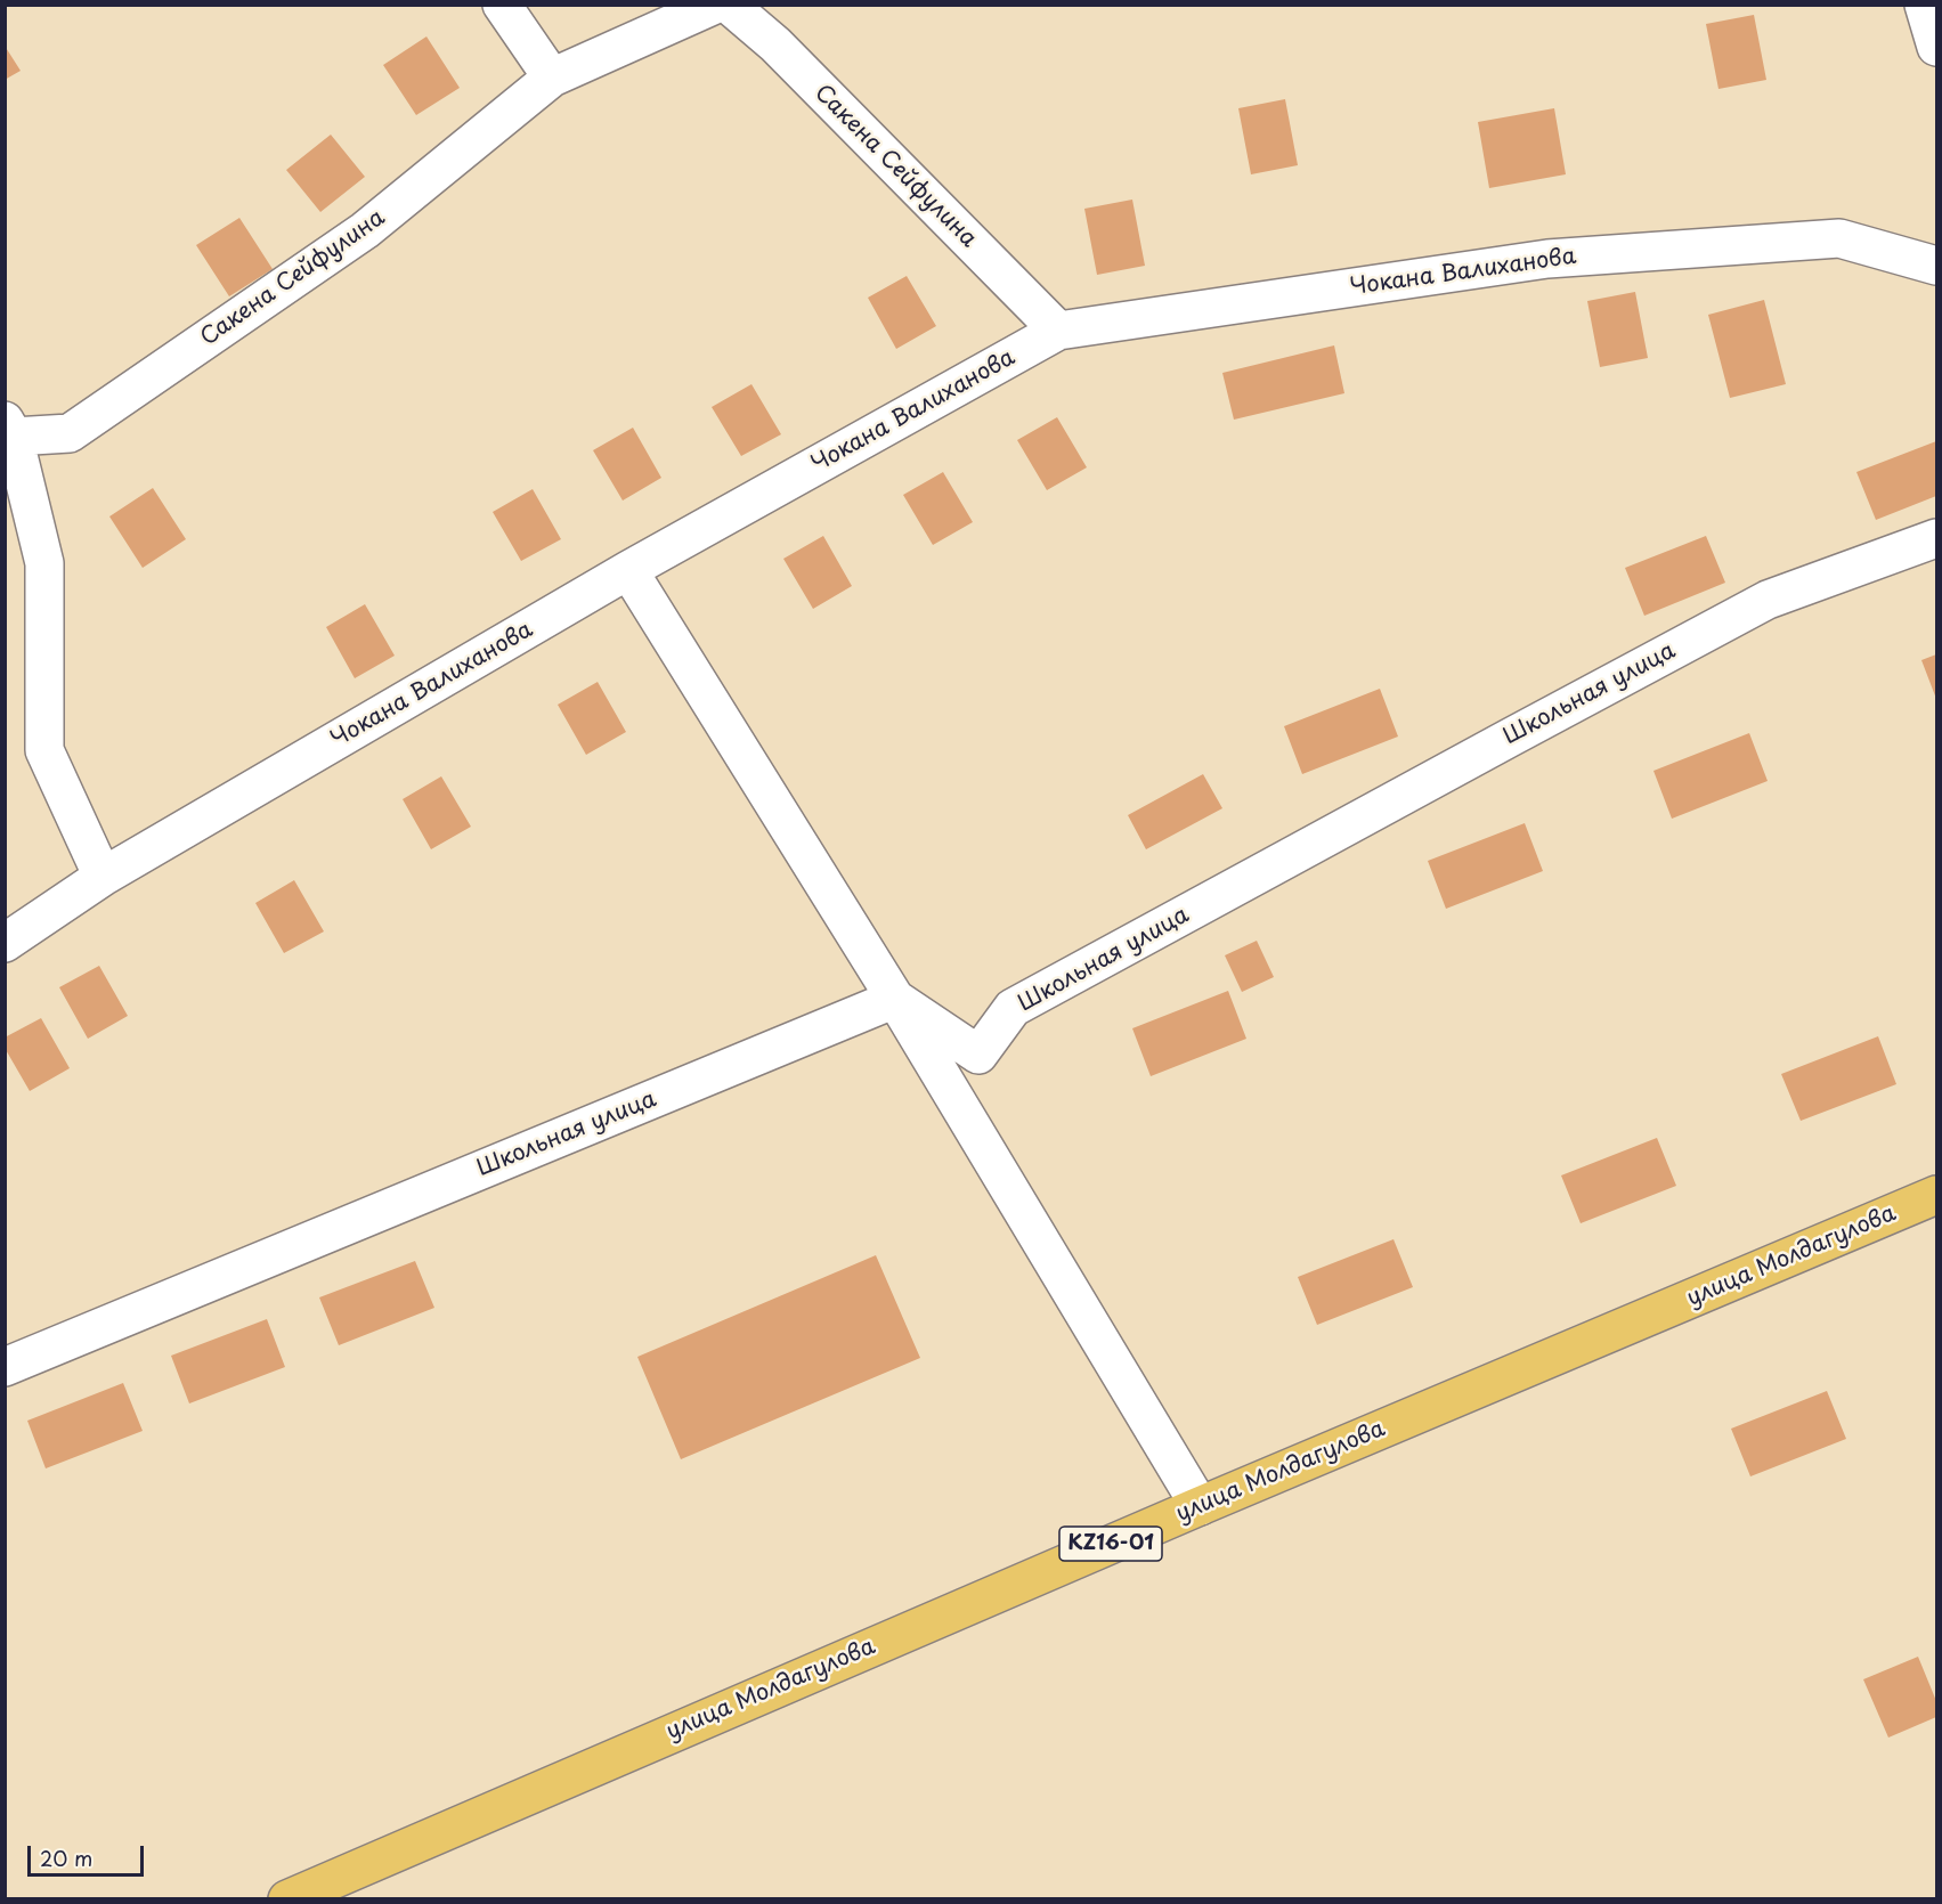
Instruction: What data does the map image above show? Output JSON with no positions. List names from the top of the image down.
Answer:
{
  "streets": {
    "main road": ["улица Молдагулова", "KZ16-01"],
    "street": ["Сакена Сейфулина", "Чокана Валиханова", "Школьная улица"]
  },
  "crossings": [
    ["Сакена Сейфулина", "Чокана Валиханова"]
  ],
  "scale_bar": "20 m"
}
